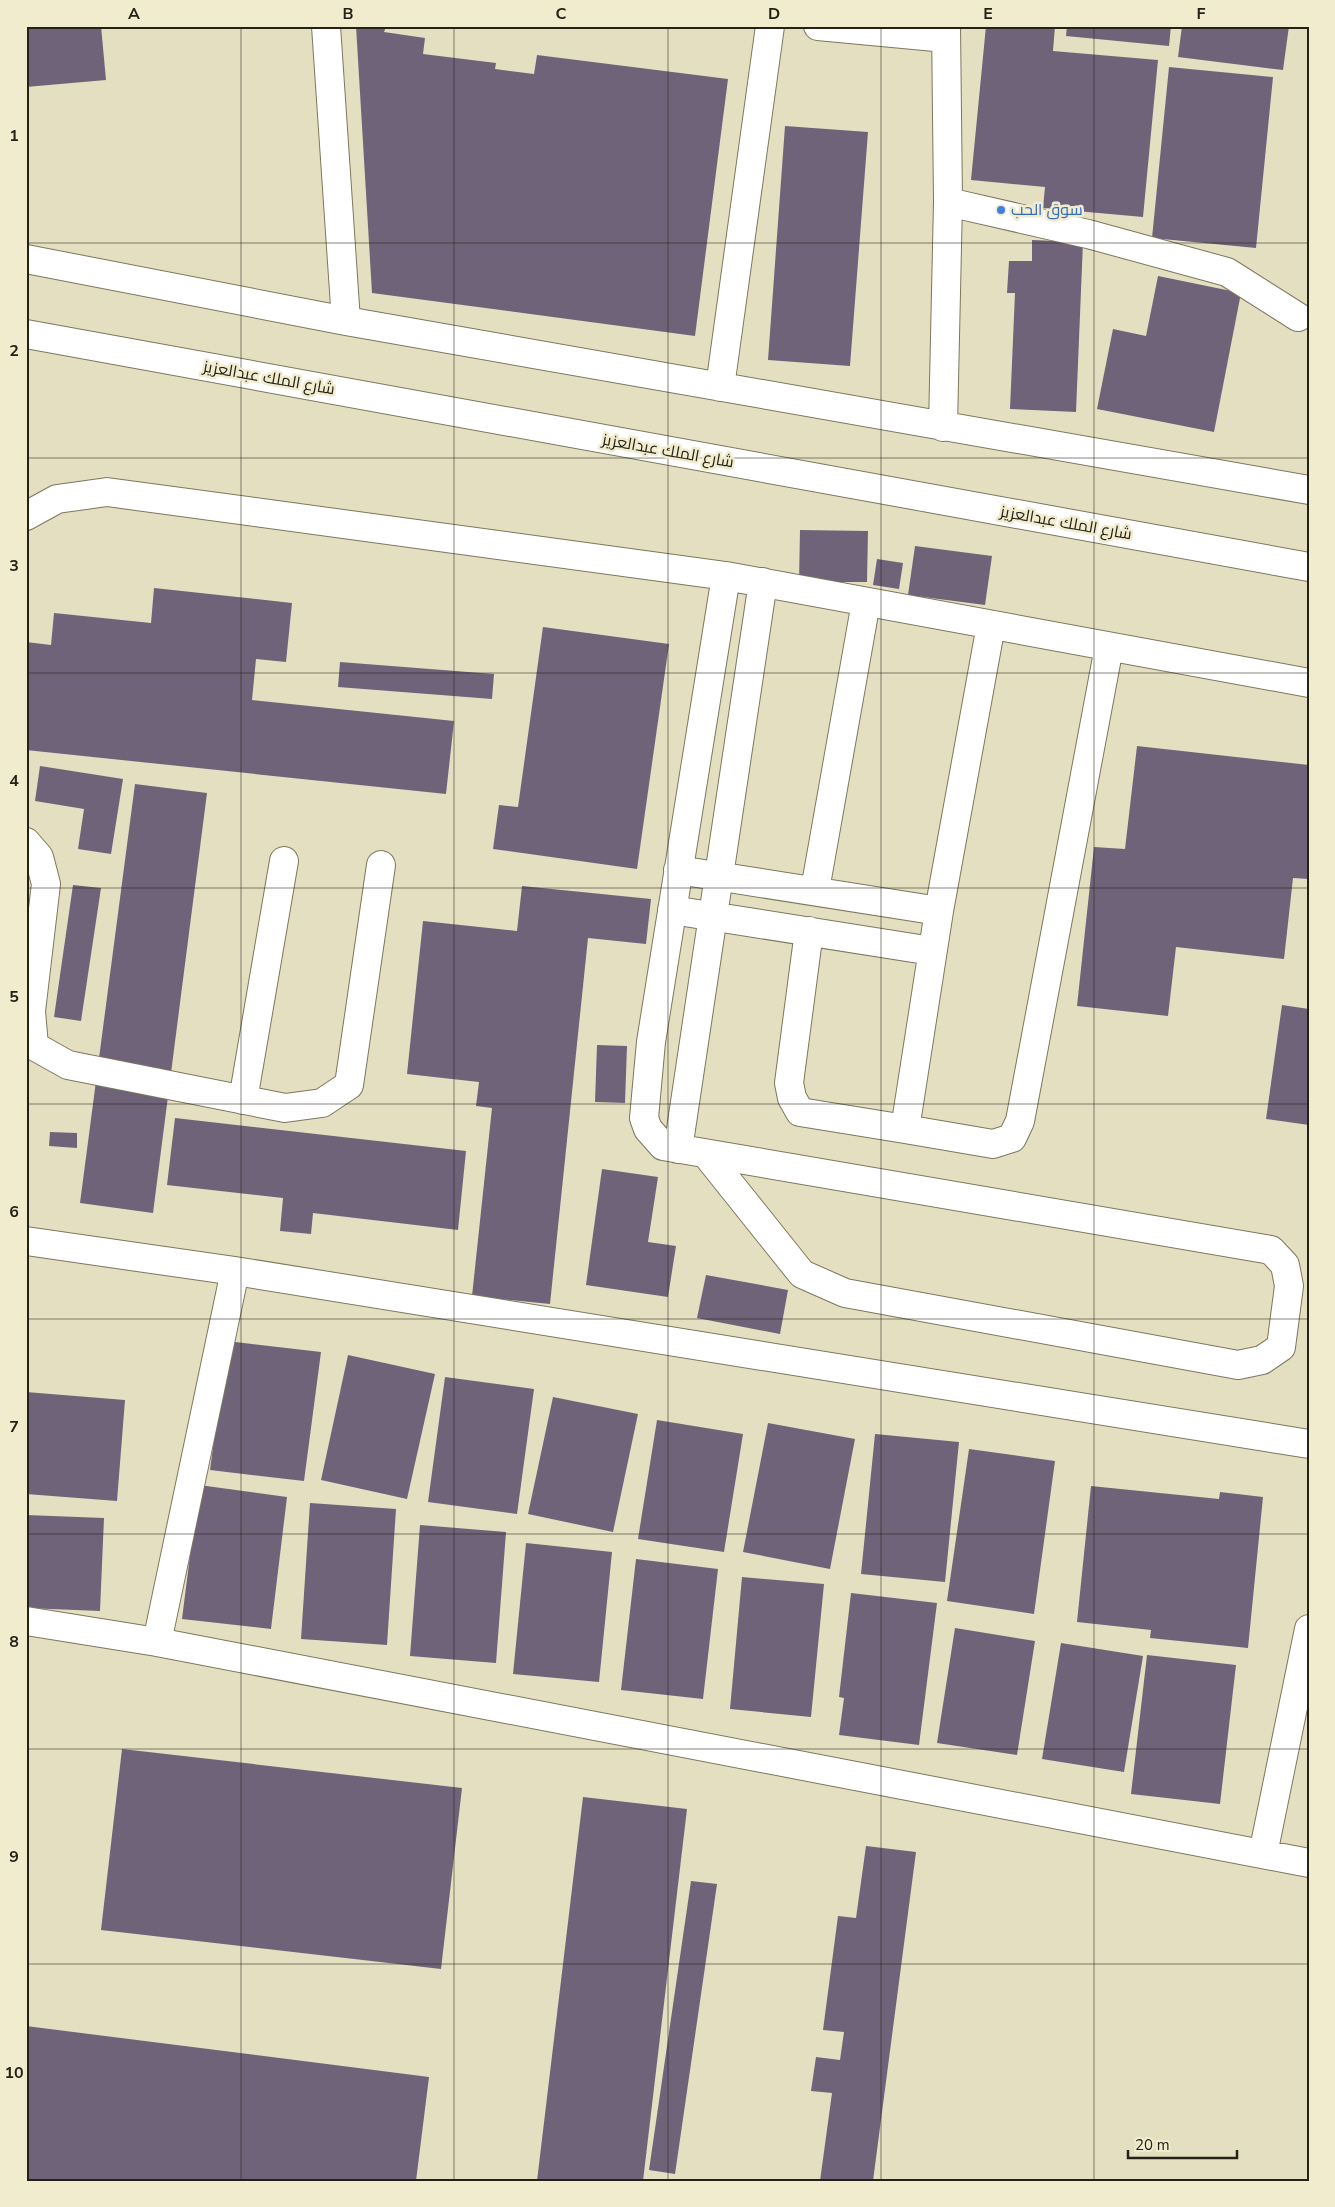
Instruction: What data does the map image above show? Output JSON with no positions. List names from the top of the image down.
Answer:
{
  "streets": {
    "street": ["شارع الملك عبدالعزيز"]
  },
  "places": ["سوق الحب"],
  "scale_bar": "20 m",
  "grid": {
    "columns": [
      "A",
      "B",
      "C",
      "D",
      "E",
      "F"
    ],
    "rows": [
      "1",
      "2",
      "3",
      "4",
      "5",
      "6",
      "7",
      "8",
      "9",
      "10"
    ]
  }
}
